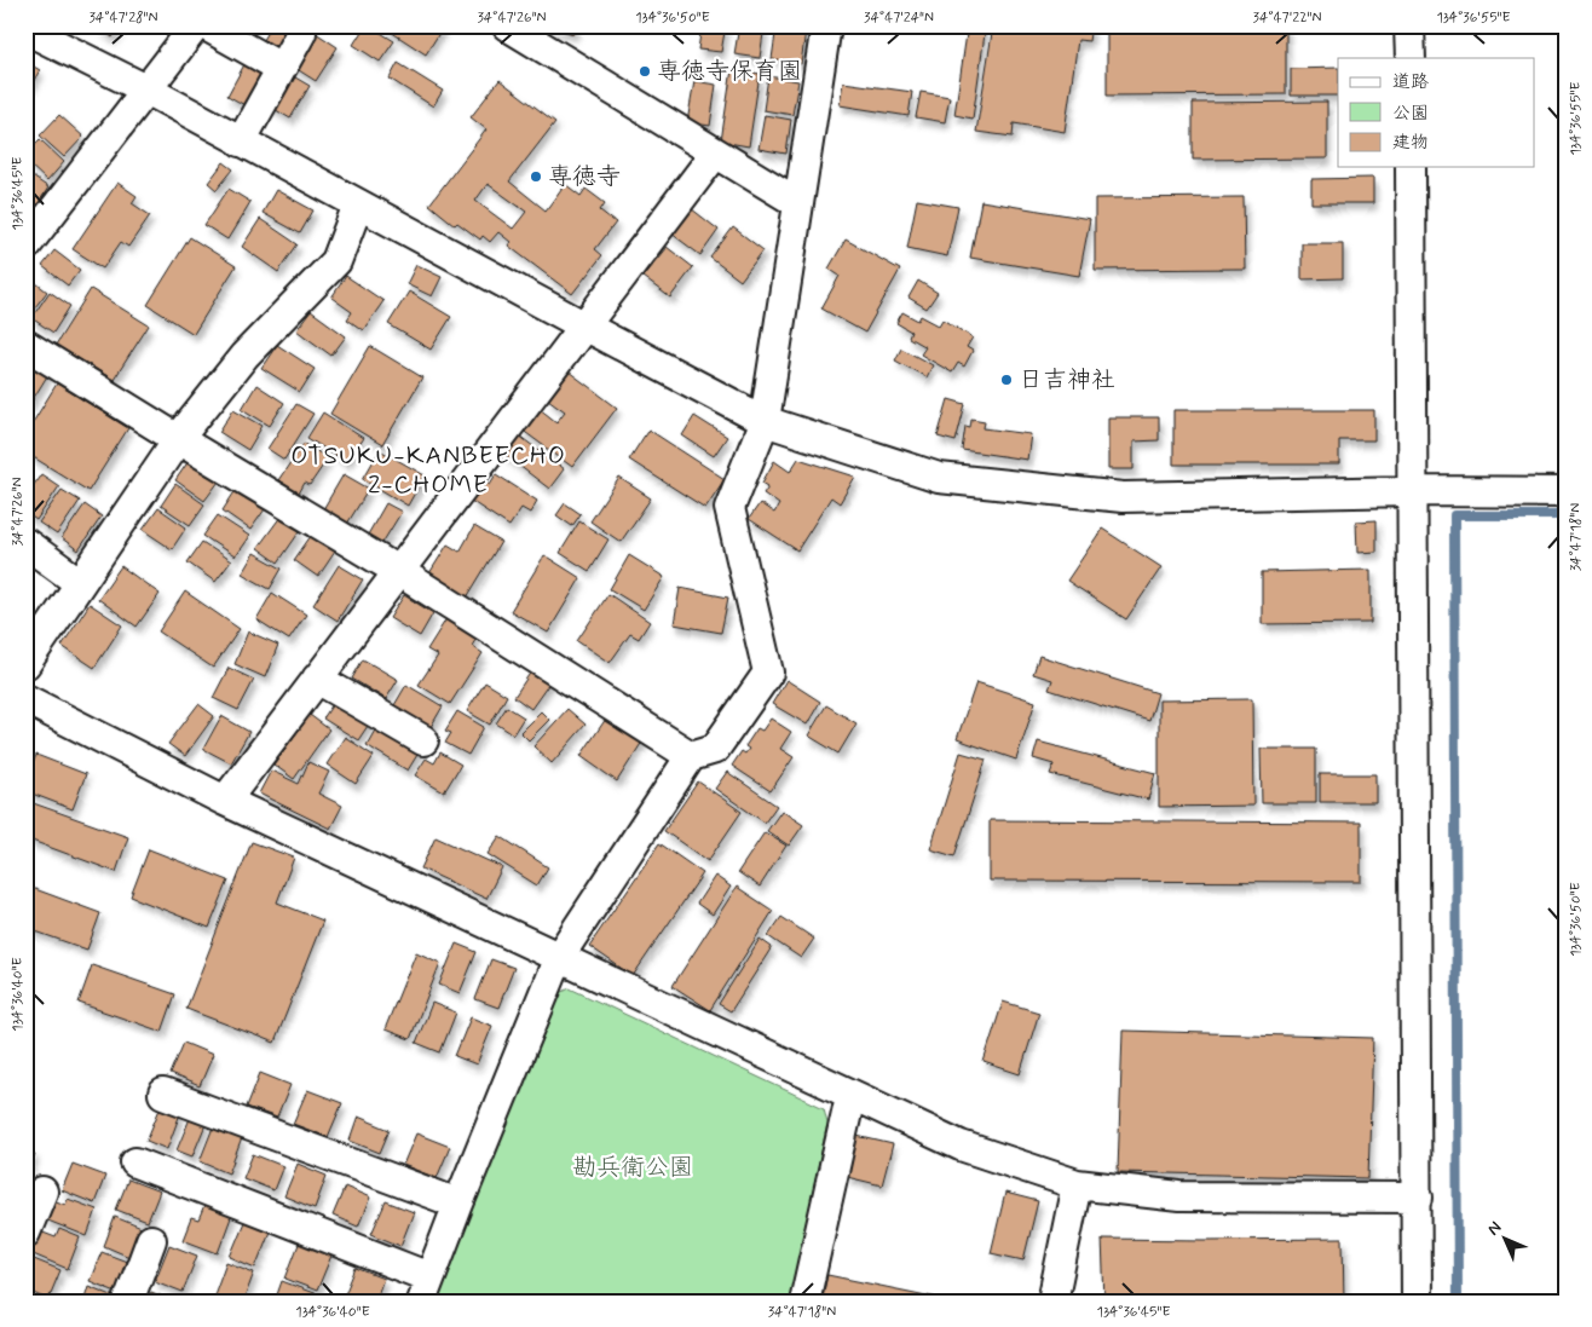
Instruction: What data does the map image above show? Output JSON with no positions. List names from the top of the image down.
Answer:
{
  "districts": ["OTSUKU-KANBEECHO 2-CHOME"],
  "parks": ["勘兵衛公園"],
  "places": ["専徳寺保育園", "専徳寺", "日吉神社"],
  "legend": ["道路", "公園", "建物"],
  "north": "top left",
  "coordinates": [
    "34°47'28\"N",
    "34°47'26\"N",
    "134°36'50\"E",
    "34°47'24\"N",
    "34°47'22\"N",
    "134°36'55\"E",
    "134°36'45\"E",
    "34°47'18\"N",
    "134°36'40\"E"
  ]
}
